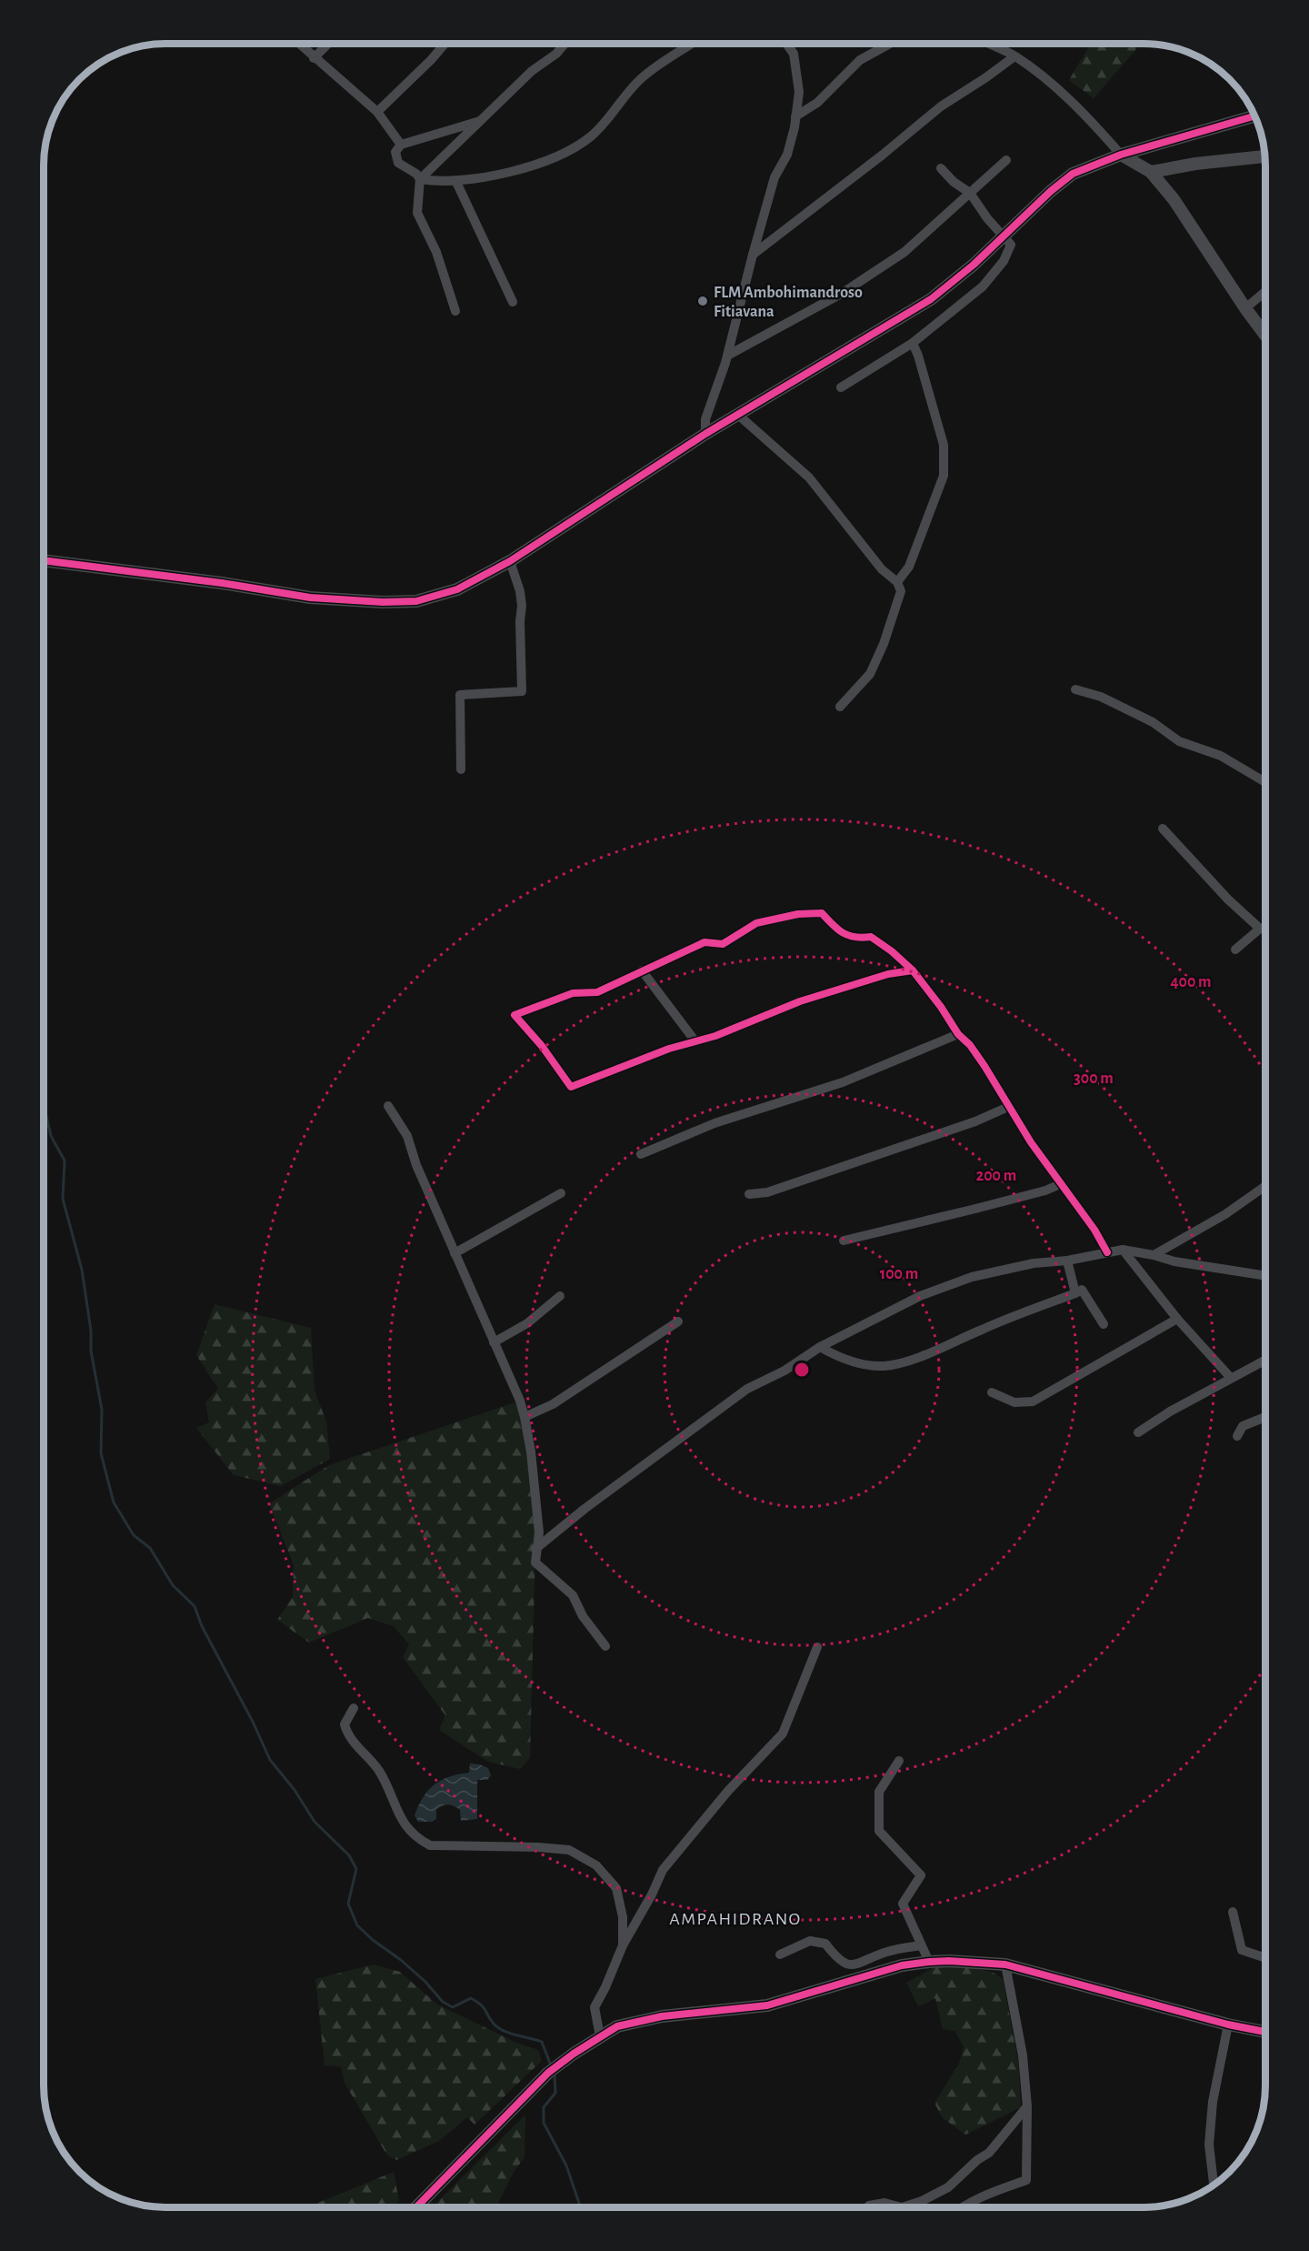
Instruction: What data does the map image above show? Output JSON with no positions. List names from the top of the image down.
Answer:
{
  "districts": ["AMPAHIDRANO"],
  "places": ["FLM Ambohimandroso Fitiavana"],
  "rings": [
    "400 m",
    "300 m",
    "200 m",
    "100 m"
  ]
}
